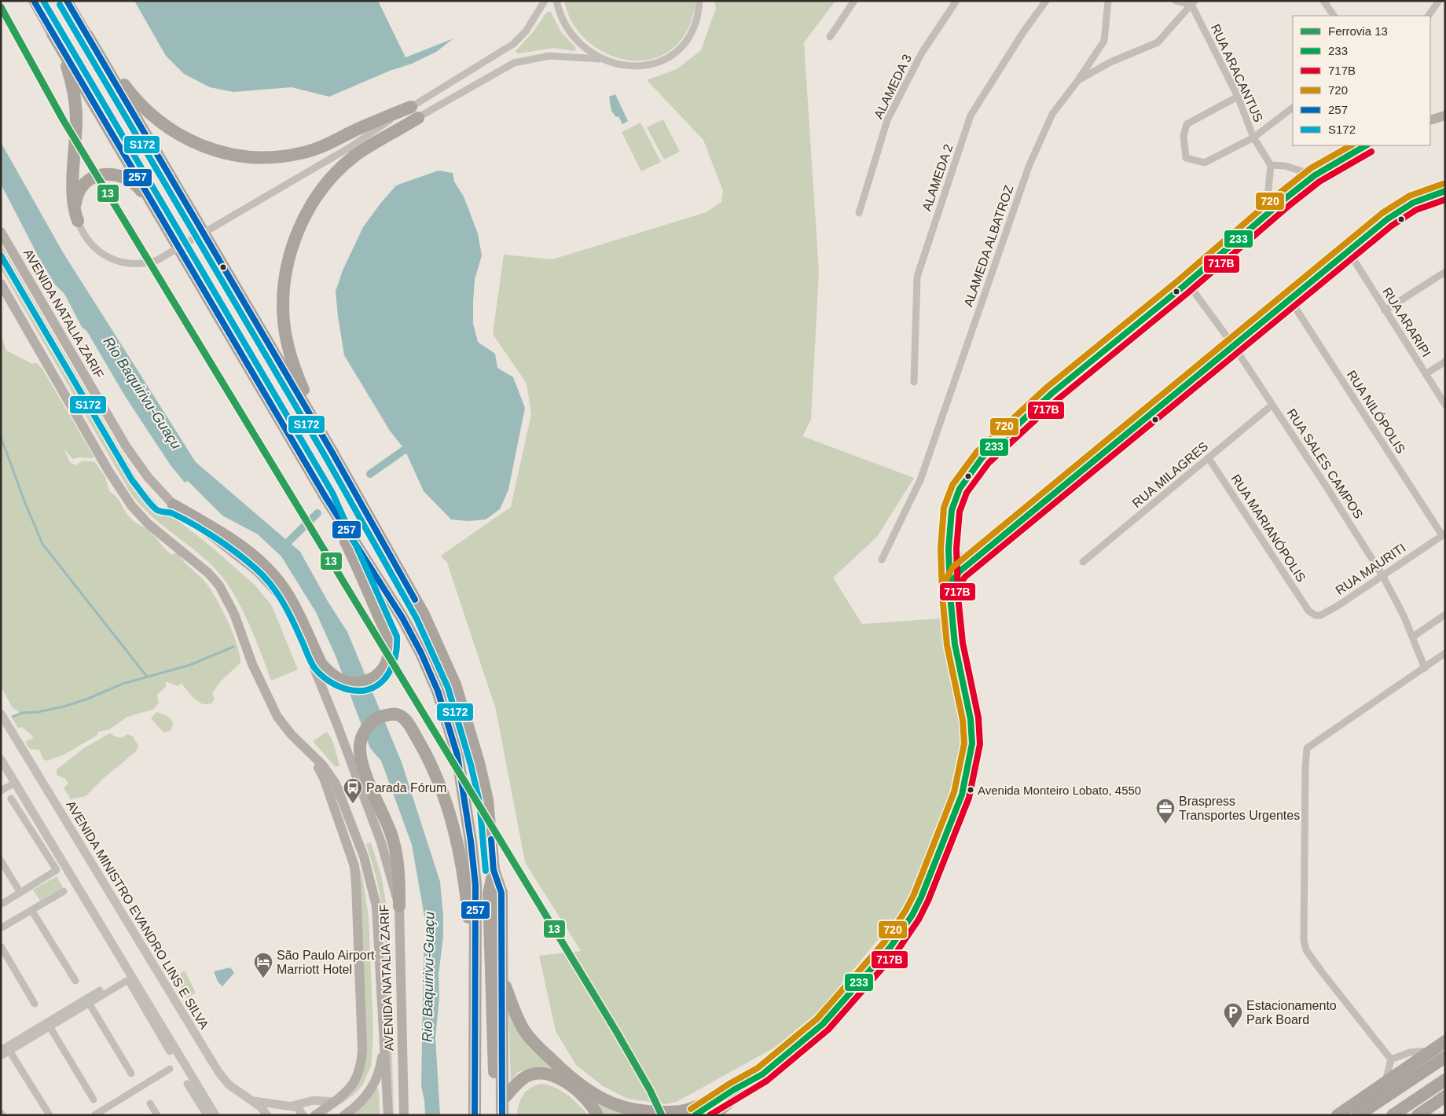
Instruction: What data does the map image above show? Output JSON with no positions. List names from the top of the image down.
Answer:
{
  "streets": {
    "main road": ["AVENIDA NATALIA ZARIF"],
    "street": [
      "RUA ARACANTUS",
      "ALAMEDA 3",
      "ALAMEDA 2",
      "ALAMEDA ALBATROZ",
      "RUA ARARIPI",
      "RUA NILÓPOLIS",
      "RUA SALES CAMPOS",
      "RUA MILAGRES",
      "RUA MARIANÓPOLIS",
      "RUA MAURITI",
      "AVENIDA MINISTRO EVANDRO LINS E SILVA"
    ]
  },
  "crossings": [
    ["RUA ARACANTUS", "ALAMEDA ALBATROZ"],
    ["RUA NILÓPOLIS", "RUA MAURITI"],
    ["RUA SALES CAMPOS", "RUA MILAGRES"],
    ["RUA SALES CAMPOS", "RUA MAURITI"],
    ["RUA MILAGRES", "RUA MARIANÓPOLIS"],
    ["RUA MARIANÓPOLIS", "RUA MAURITI"]
  ],
  "water": ["Rio Baquirivu-Guaçu"],
  "places": {
    "other": ["Avenida Monteiro Lobato, 4550"],
    "bus stop": ["Parada Fórum"],
    "office": ["Braspress Transportes Urgentes"],
    "hotel": ["São Paulo Airport Marriott Hotel"],
    "parking": ["Estacionamento Park Board"]
  },
  "lines": [
    "transit line 257",
    "transit line S172",
    "rail line 13",
    "transit line 233",
    "transit line 720",
    "transit line 717B"
  ],
  "legend": [
    "Ferrovia 13",
    "233",
    "717B",
    "720",
    "257",
    "S172"
  ]
}
